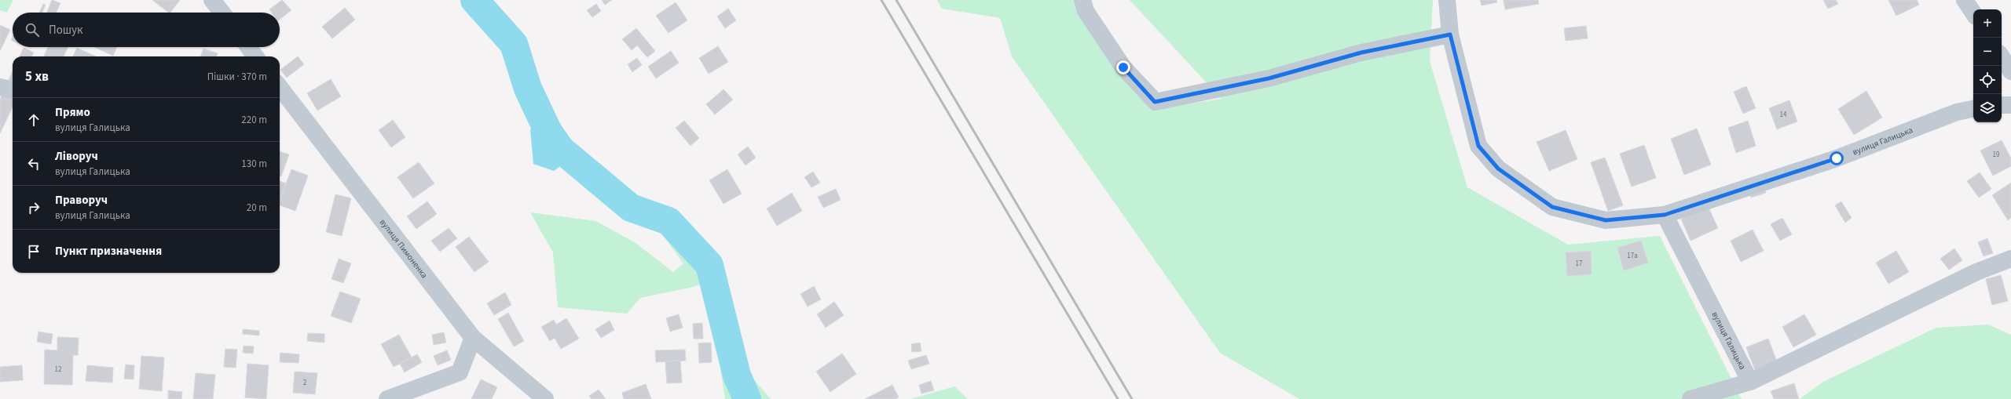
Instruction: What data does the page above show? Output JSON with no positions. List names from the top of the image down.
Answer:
{
  "streets": {
    "street": ["вулиця Галицька", "вулиця Пимоненка"]
  },
  "house_numbers": [
    "14",
    "19",
    "17а",
    "17",
    "12",
    "2"
  ],
  "page": {
    "map_buttons": ["+", "−"],
    "search": "Пошук",
    "heading": ["5 хв", "Пішки · 370 m"],
    "list": [
      ["Прямо", "вулиця Галицька", "220 m"],
      ["Ліворуч", "вулиця Галицька", "130 m"],
      ["Праворуч", "вулиця Галицька", "20 m"],
      "Пункт призначення"
    ]
  }
}
